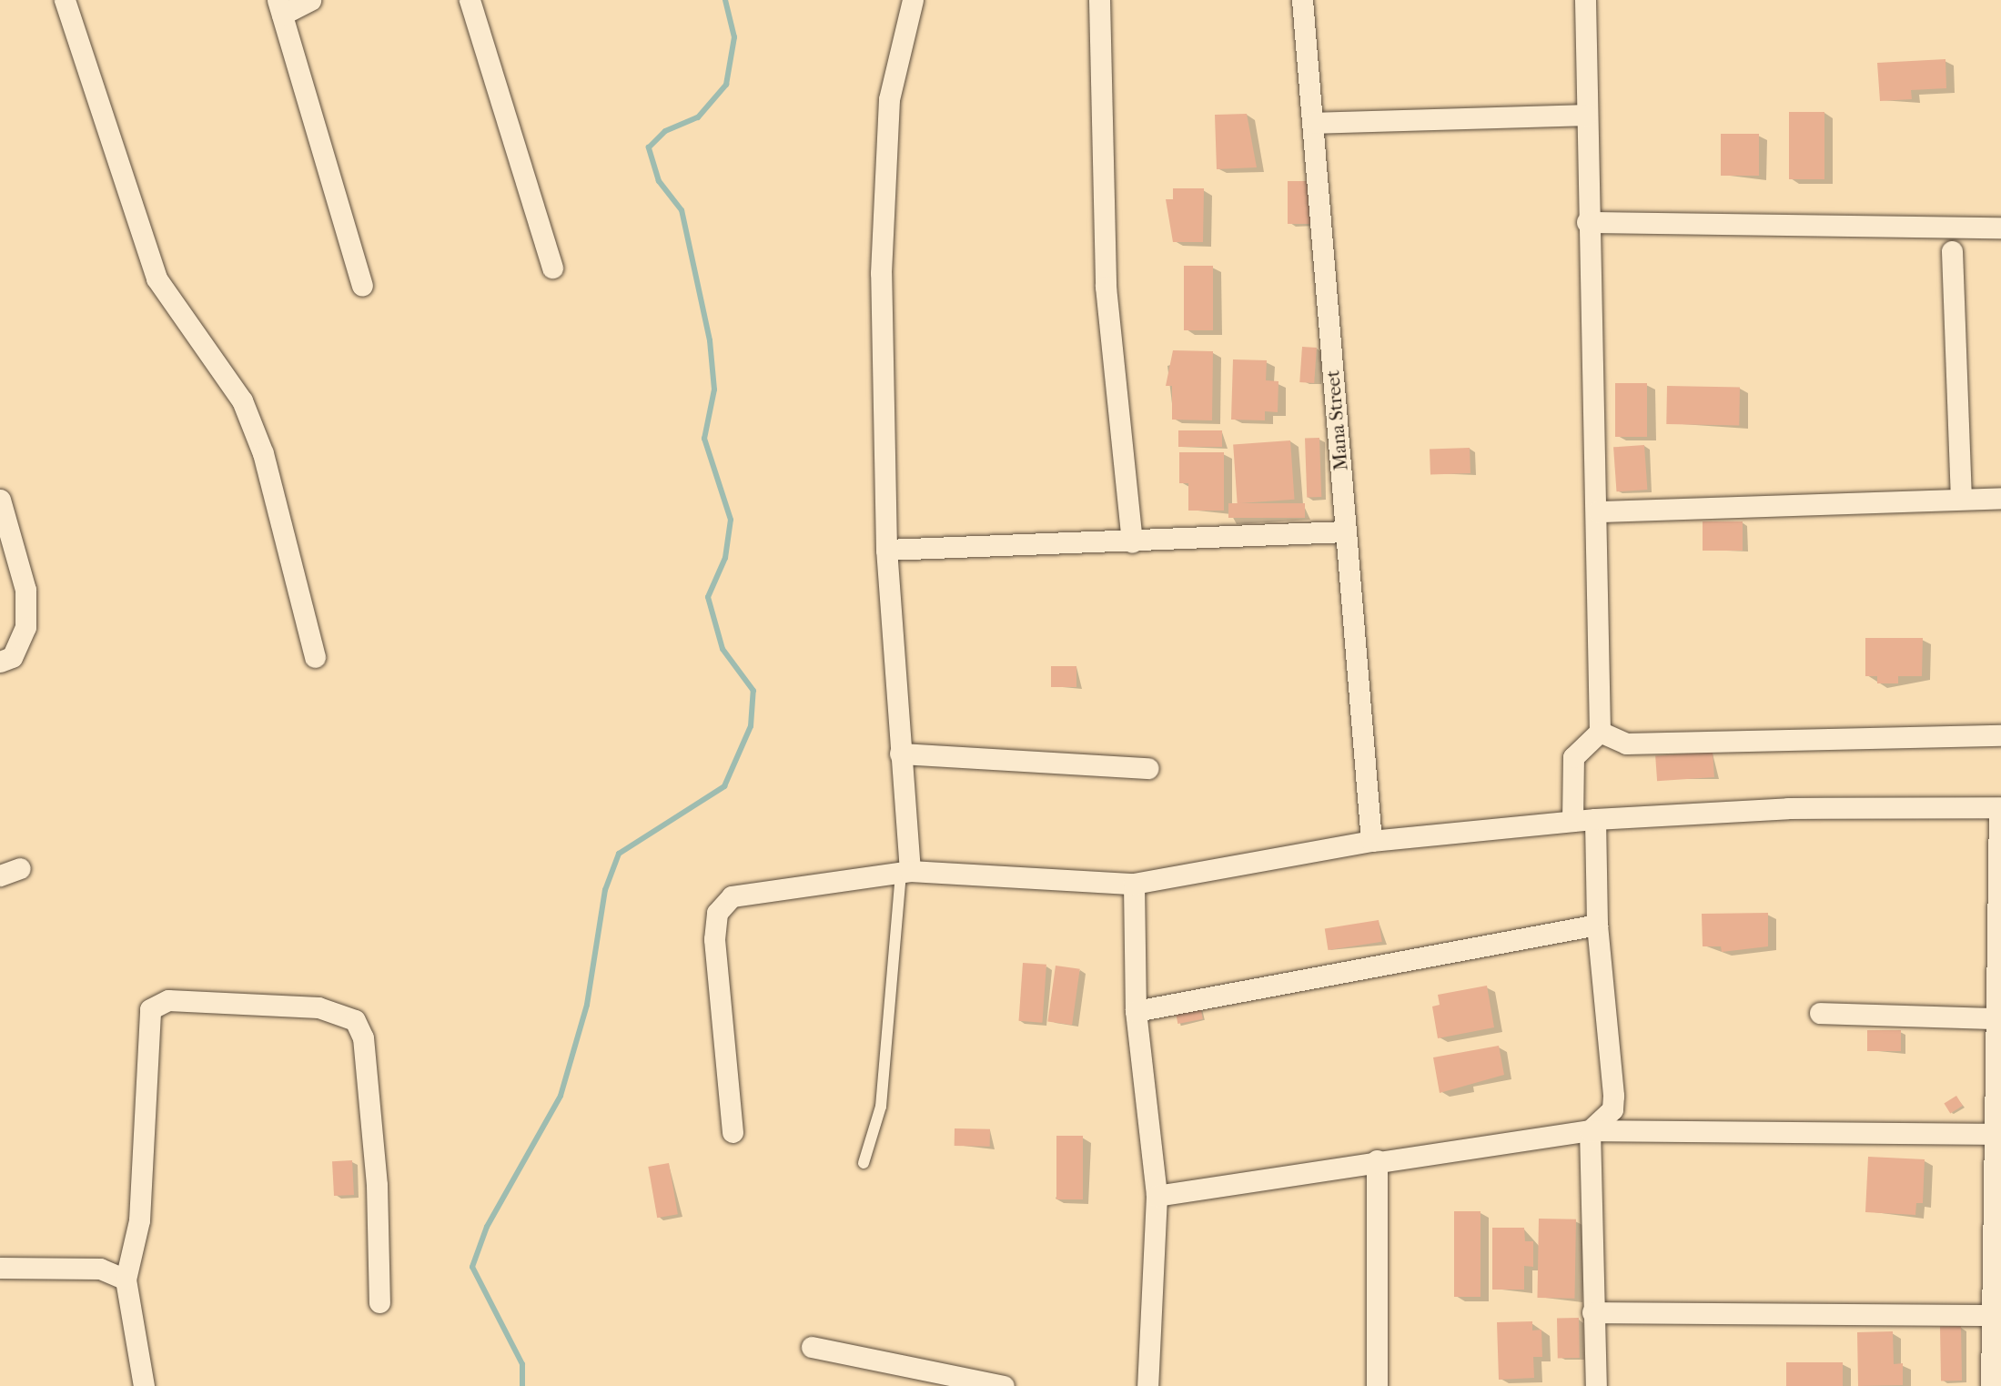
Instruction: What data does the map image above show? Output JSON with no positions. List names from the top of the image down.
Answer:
{
  "streets": {
    "street": ["Mana Street"]
  }
}
